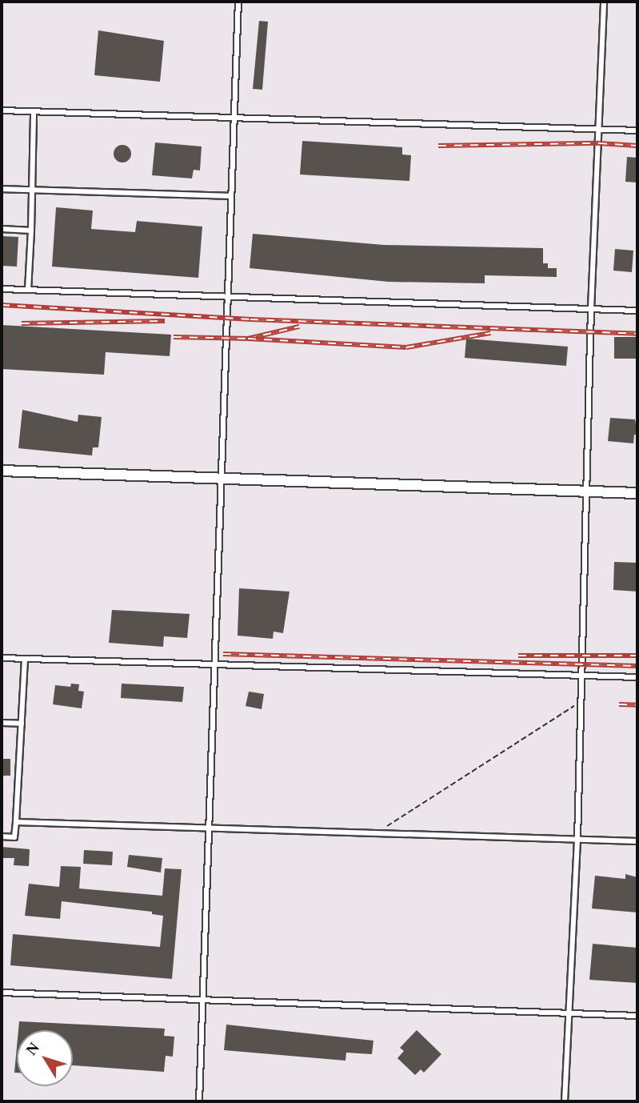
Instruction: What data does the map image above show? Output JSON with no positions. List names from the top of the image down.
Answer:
{
  "north": "top left"
}
